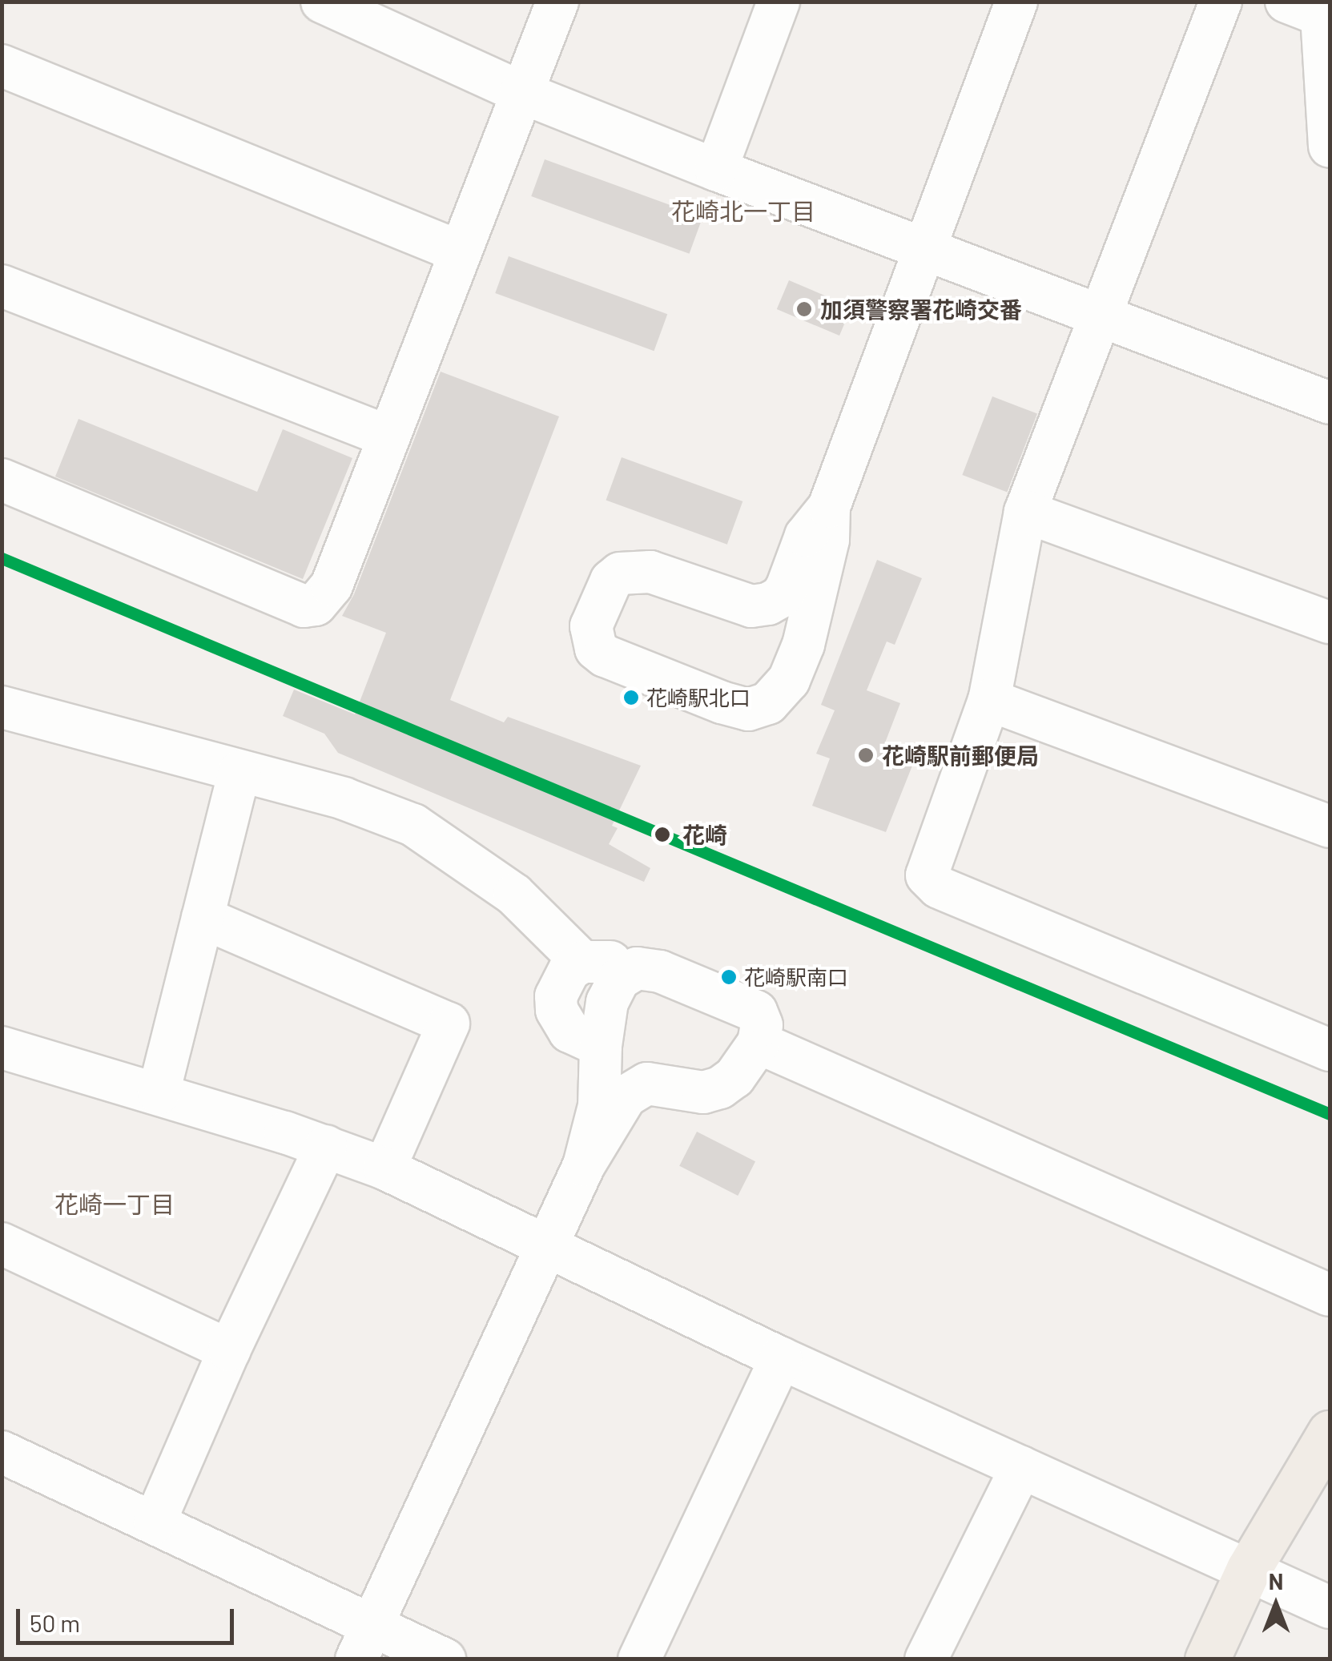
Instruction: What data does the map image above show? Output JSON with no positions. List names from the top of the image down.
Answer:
{
  "districts": ["花崎北一丁目", "花崎一丁目"],
  "places": [
    "加須警察署花崎交番",
    "花崎駅北口",
    "花崎駅前郵便局",
    "花崎",
    "花崎駅南口"
  ],
  "scale_bar": "50 m",
  "north": "top"
}
